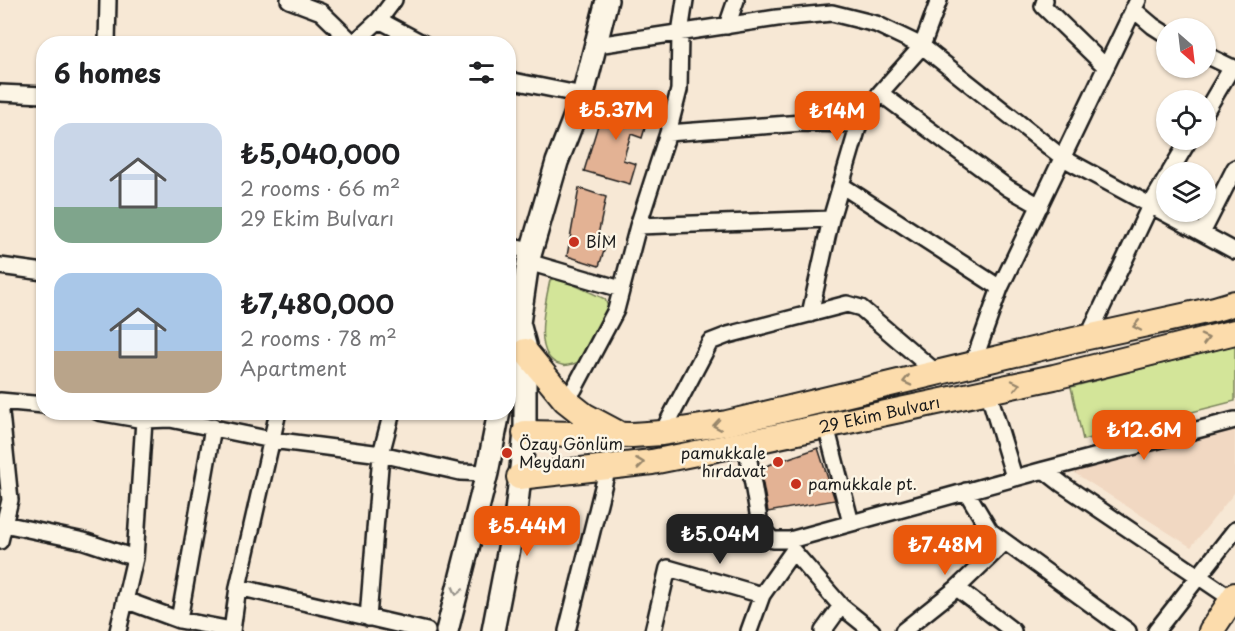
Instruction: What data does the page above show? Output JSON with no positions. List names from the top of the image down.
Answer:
{
  "streets": {
    "main road": ["29 Ekim Bulvarı"]
  },
  "places": [
    "BİM",
    "Özay Gönlüm Meydanı",
    "pamukkale hırdavat",
    "pamukkale pt."
  ],
  "north": "bottom right",
  "page": {
    "heading": "6 homes",
    "price": [
      "₺5.37M",
      "₺14M",
      "₺12.6M",
      "₺5.44M",
      "₺5.04M",
      "₺7.48M"
    ],
    "list": [
      {
        "name": "₺5,040,000",
        "note": "2 rooms · 66 m² · 29 Ekim Bulvarı"
      },
      {
        "name": "₺7,480,000",
        "note": "2 rooms · 78 m² · Apartment"
      }
    ]
  }
}
